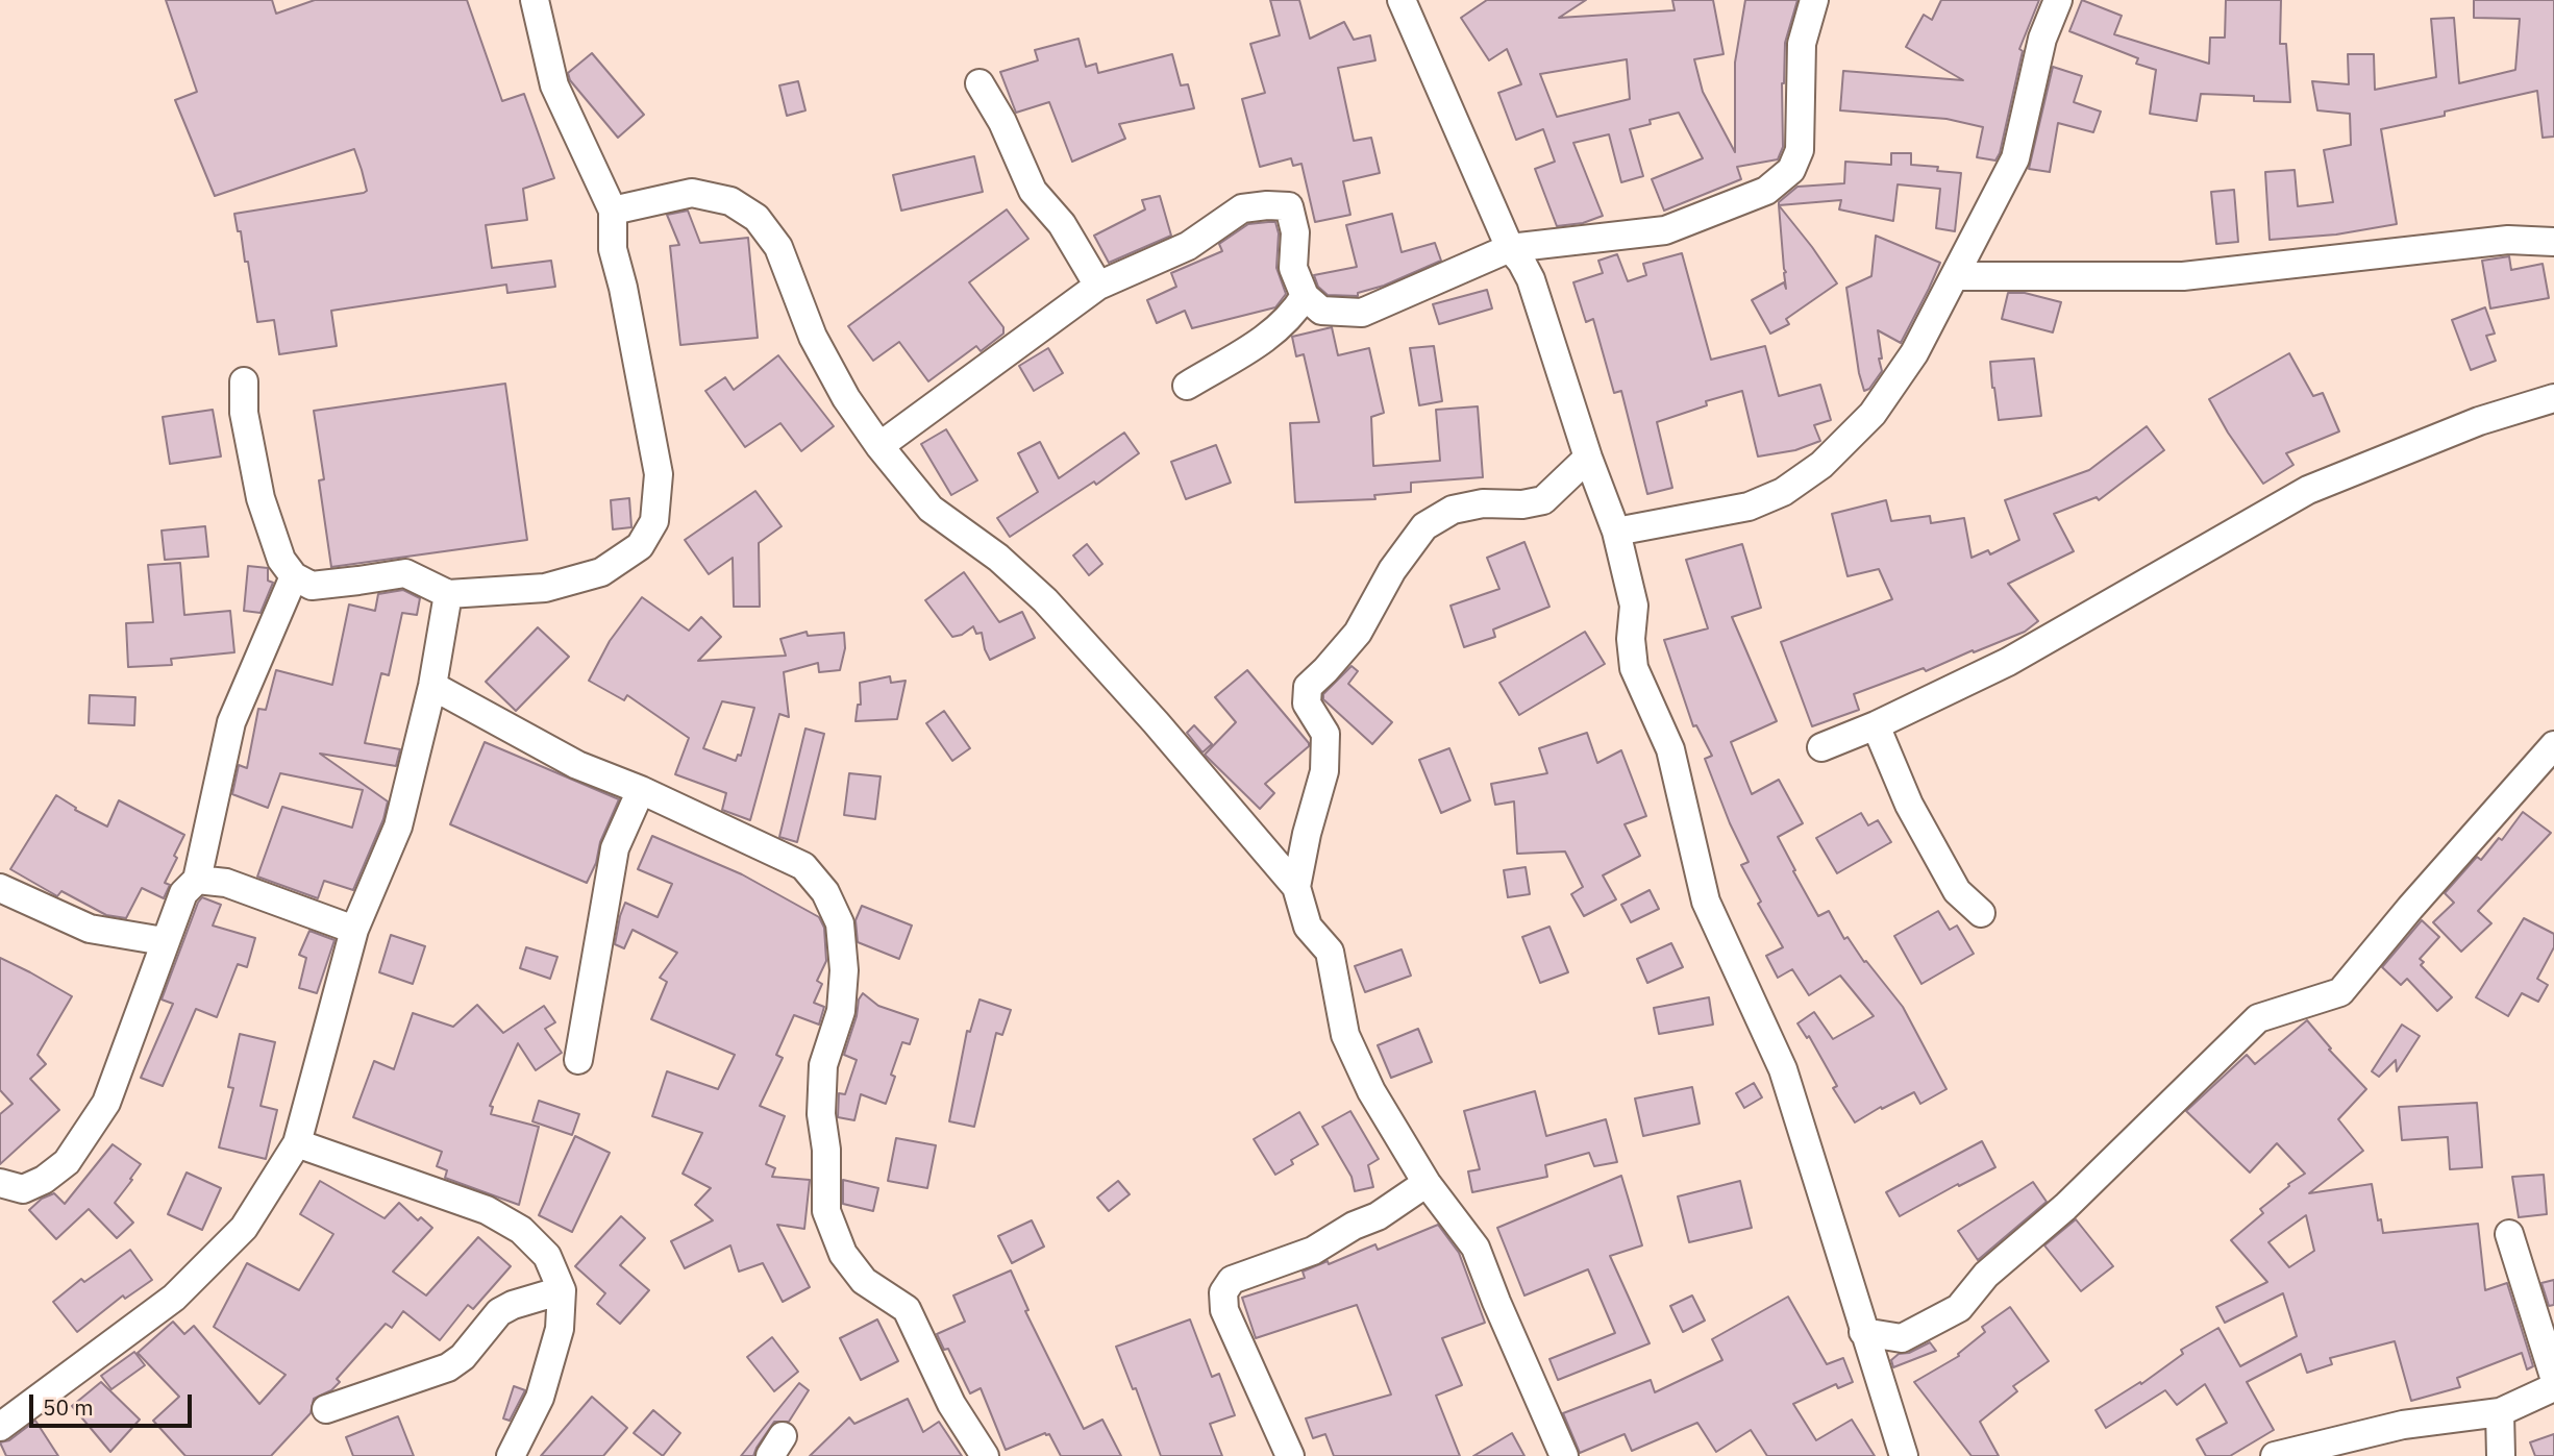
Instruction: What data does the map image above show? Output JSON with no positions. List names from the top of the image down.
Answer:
{
  "scale_bar": "50 m"
}
